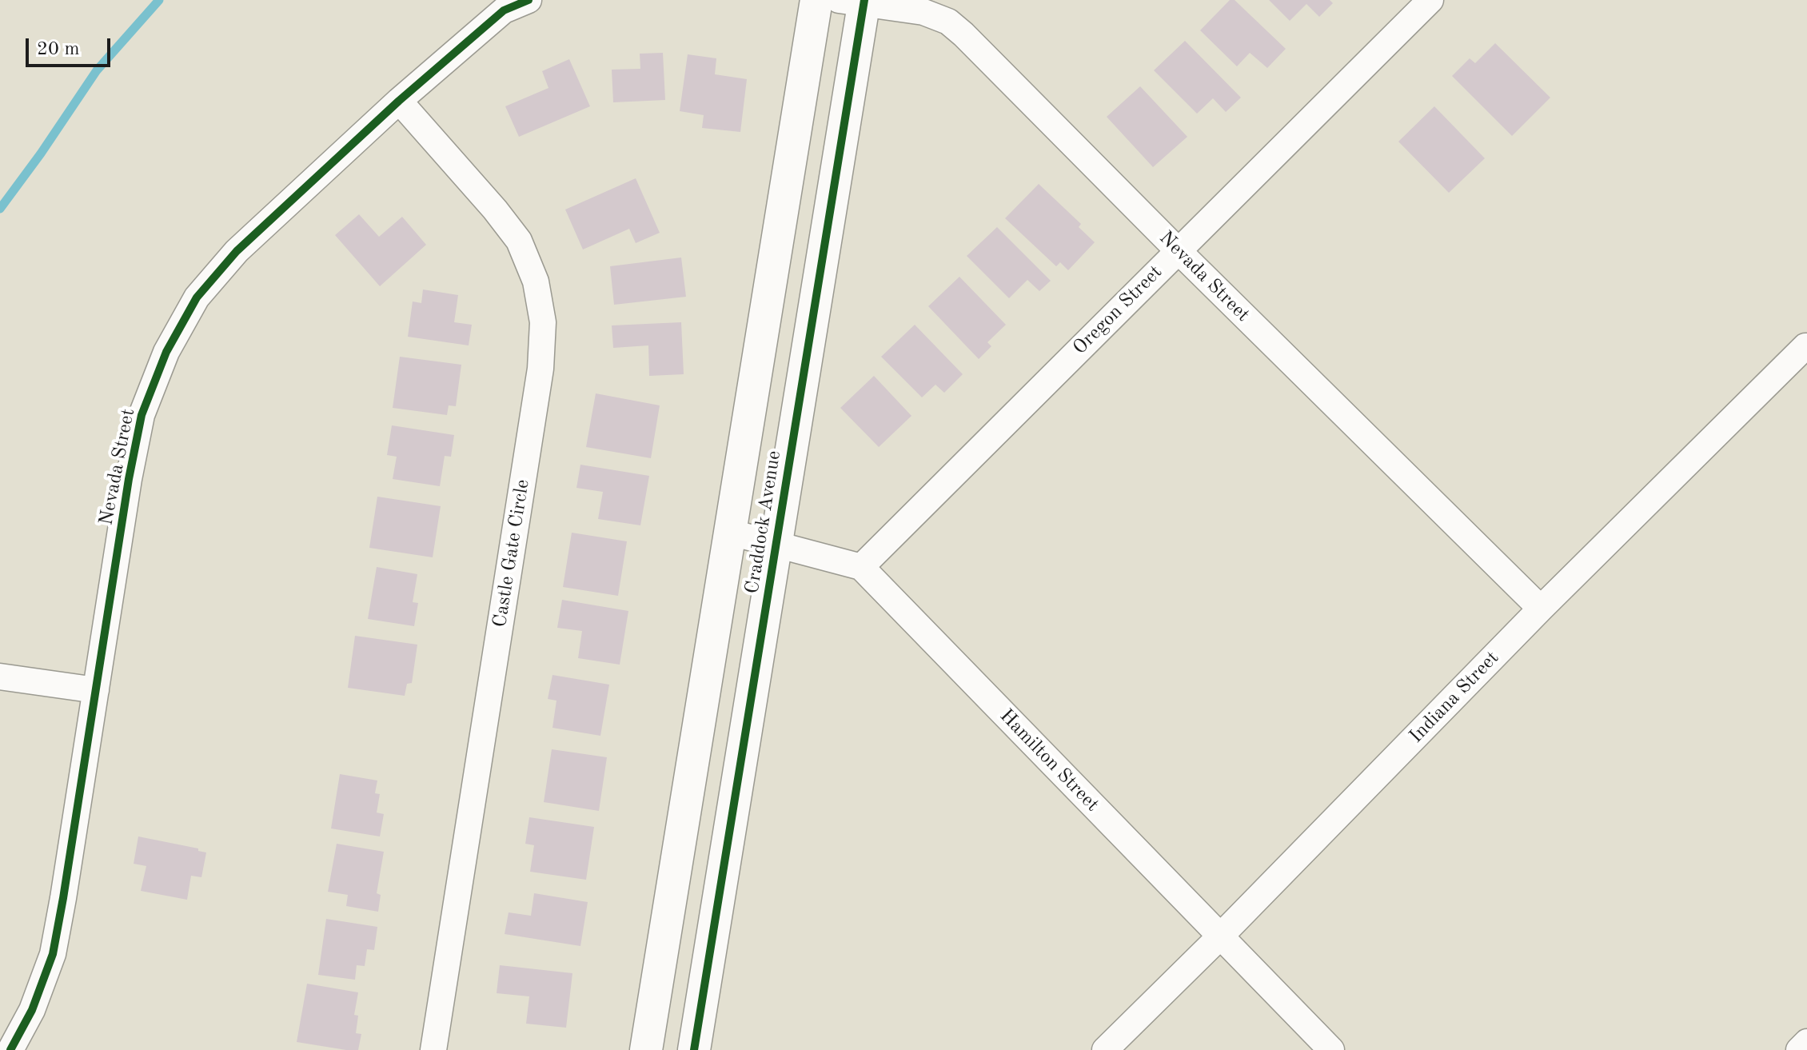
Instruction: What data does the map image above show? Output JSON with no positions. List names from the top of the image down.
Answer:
{
  "streets": {
    "street": [
      "Nevada Street",
      "Oregon Street",
      "Craddock Avenue",
      "Castle Gate Circle",
      "Indiana Street",
      "Hamilton Street"
    ]
  },
  "crossings": [
    ["Nevada Street", "Oregon Street"],
    ["Nevada Street", "Craddock Avenue"],
    ["Nevada Street", "Castle Gate Circle"],
    ["Nevada Street", "Indiana Street"],
    ["Oregon Street", "Hamilton Street"],
    ["Indiana Street", "Hamilton Street"]
  ],
  "scale_bar": "20 m"
}
